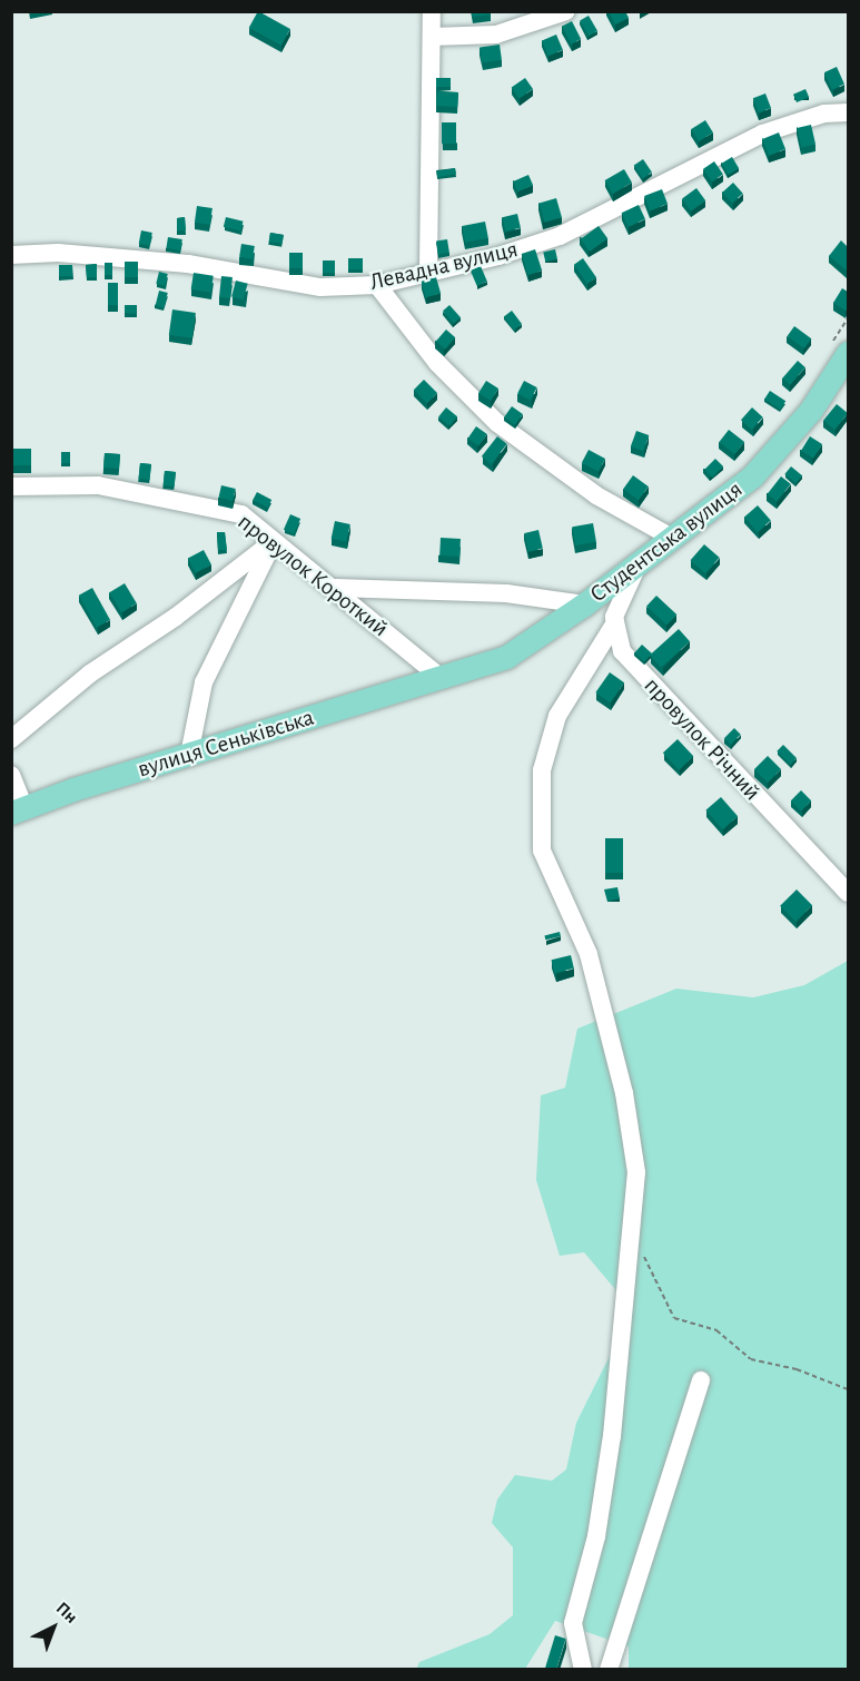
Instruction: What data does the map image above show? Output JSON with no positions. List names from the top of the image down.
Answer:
{
  "streets": {
    "main road": ["Студентська вулиця", "вулиця Сенькiвська"],
    "street": ["Левадна вулиця", "провулок Короткий", "провулок Рiчний"]
  },
  "crossings": [
    ["Студентська вулиця", "провулок Короткий"],
    ["Студентська вулиця", "вулиця Сенькiвська"],
    ["провулок Короткий", "вулиця Сенькiвська"]
  ],
  "north": "top right"
}
